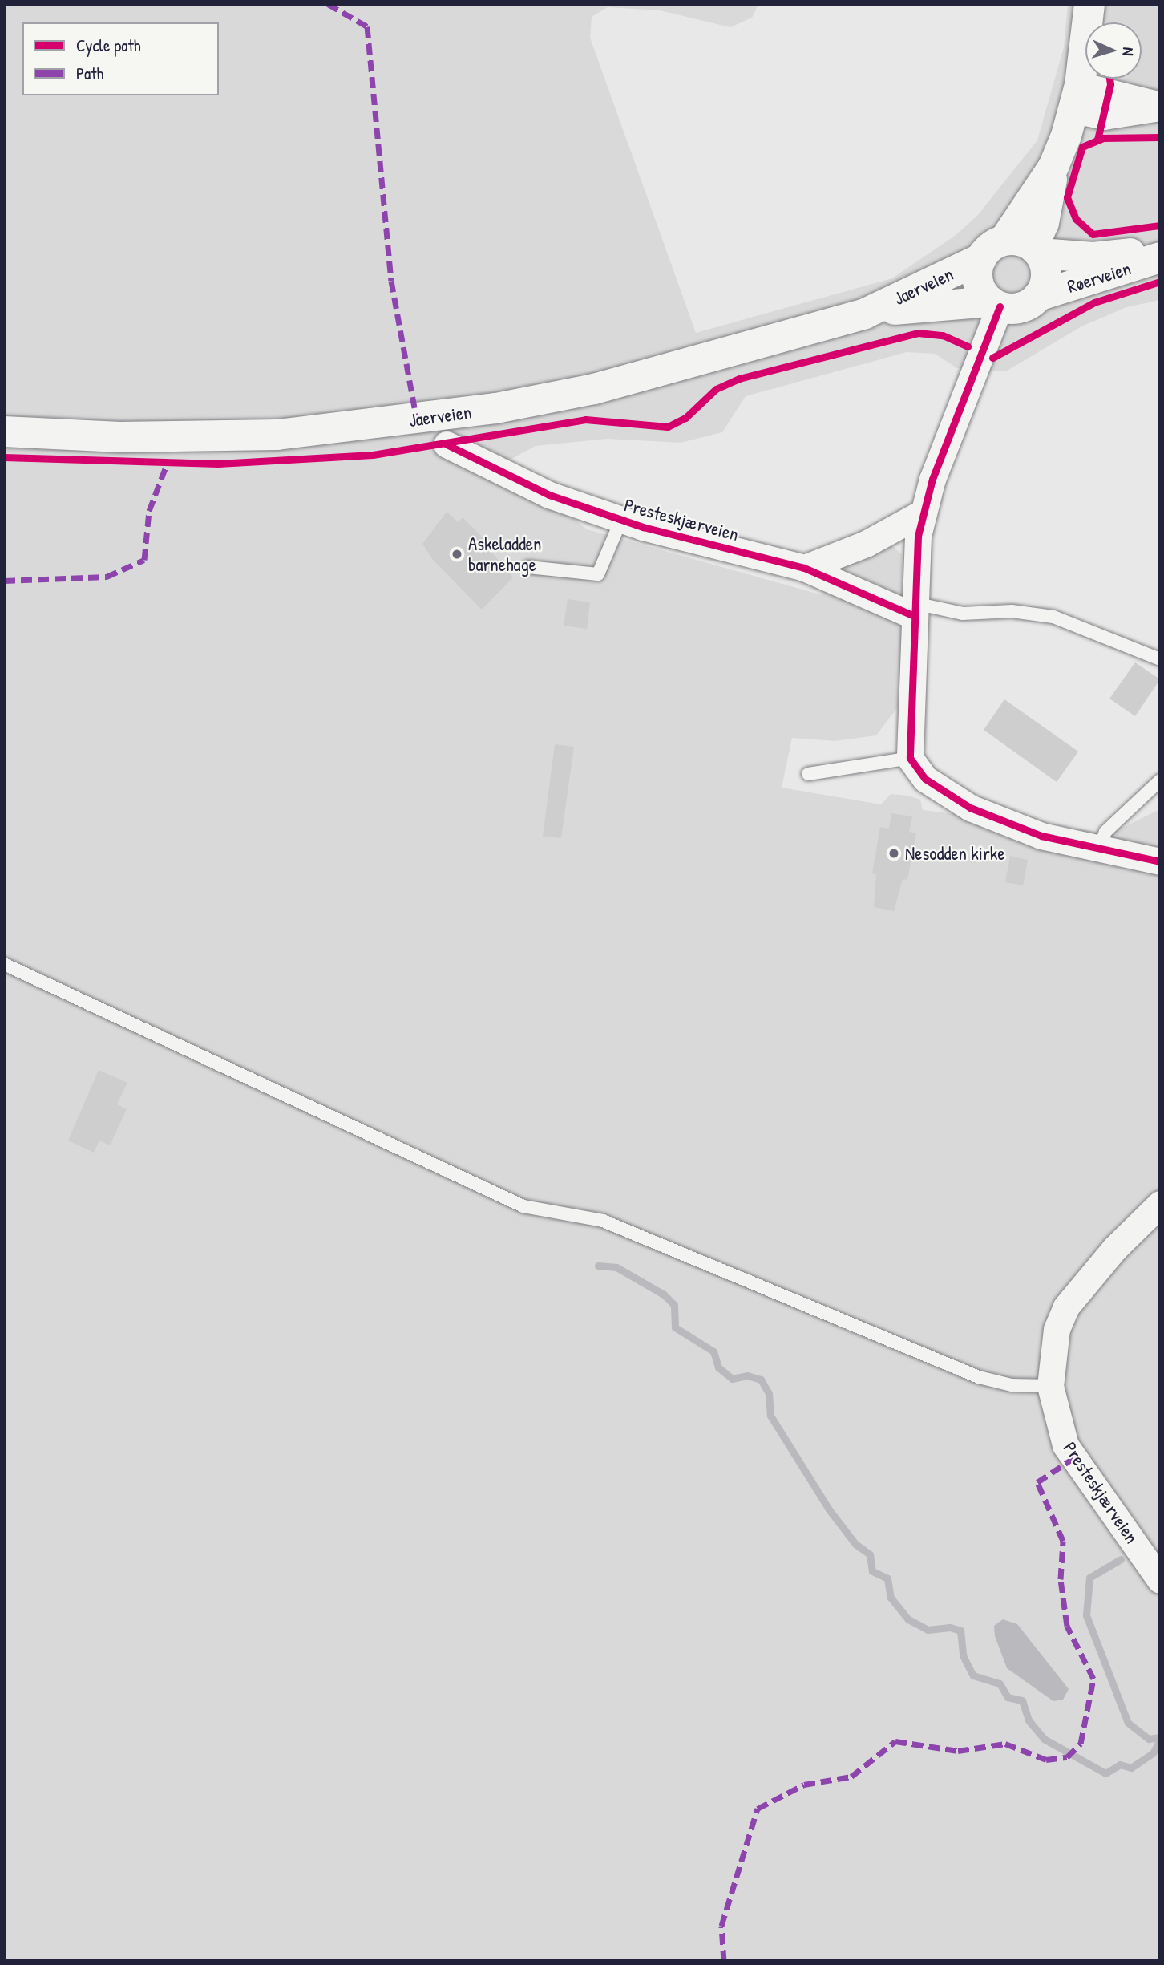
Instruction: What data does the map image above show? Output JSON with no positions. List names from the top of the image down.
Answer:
{
  "streets": {
    "main road": ["Røerveien", "Jaerveien"],
    "street": ["Presteskjærveien"]
  },
  "crossings": [
    ["Røerveien", "Jaerveien"]
  ],
  "places": ["Askeladden barnehage", "Nesodden kirke"],
  "legend": ["Cycle path", "Path"],
  "north": "right"
}
